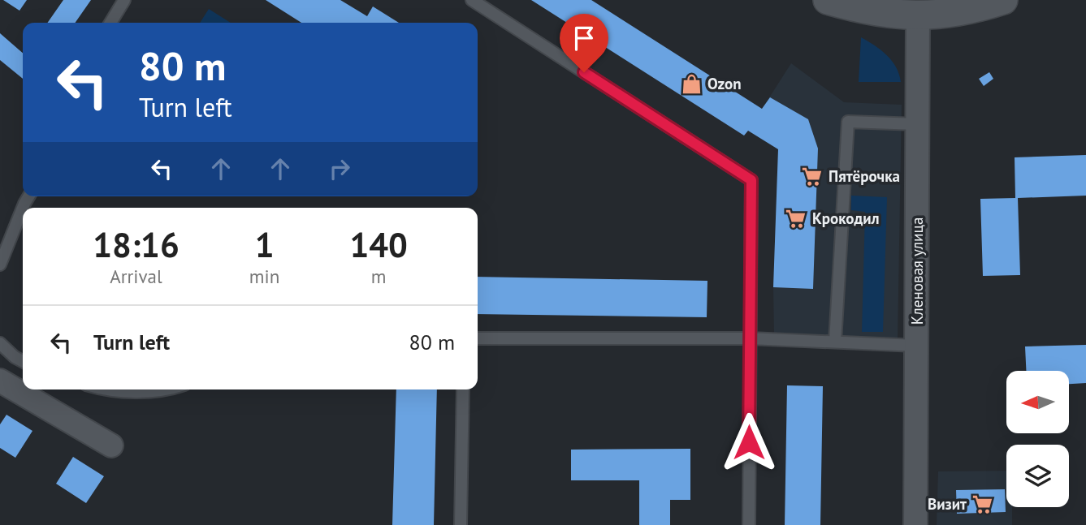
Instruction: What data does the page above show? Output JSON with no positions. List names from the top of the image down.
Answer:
{
  "streets": {
    "street": ["Кленовая улица"]
  },
  "places": {
    "shop": ["Ozon"],
    "supermarket": ["Пятёрочка", "Крокодил", "Визит"]
  },
  "north": "left",
  "page": {
    "turn": ["80 m", "Turn left"],
    "eta": [
      "18:16",
      "Arrival",
      "1",
      "min",
      "140",
      "m"
    ],
    "list": [
      {
        "name": "Turn left",
        "value": "80 m"
      }
    ]
  }
}
